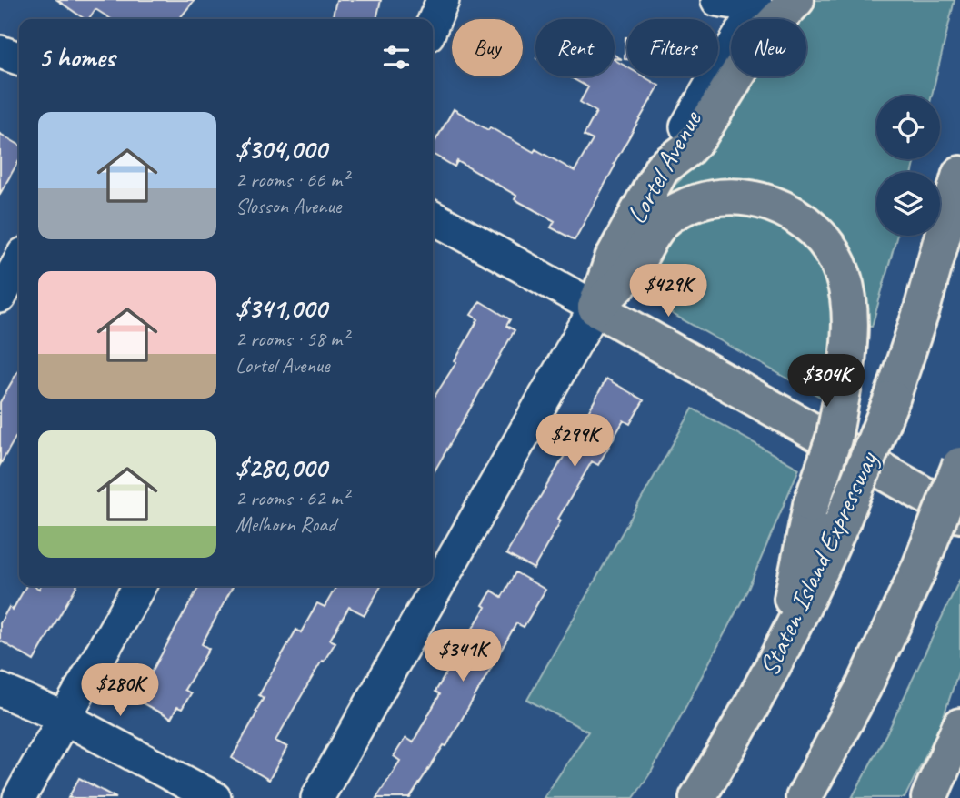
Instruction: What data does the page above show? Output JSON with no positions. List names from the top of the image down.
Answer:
{
  "streets": {
    "main road": ["Lortel Avenue", "Staten Island Expressway"]
  },
  "page": {
    "chip": [
      "Buy",
      "Rent",
      "Filters",
      "New"
    ],
    "heading": "5 homes",
    "list": [
      {
        "name": "$304,000",
        "note": "2 rooms · 66 m² · Slosson Avenue"
      },
      {
        "name": "$341,000",
        "note": "2 rooms · 58 m² · Lortel Avenue"
      },
      {
        "name": "$280,000",
        "note": "2 rooms · 62 m² · Melhorn Road"
      }
    ],
    "price": [
      "$429K",
      "$304K",
      "$299K",
      "$341K",
      "$280K"
    ]
  }
}
